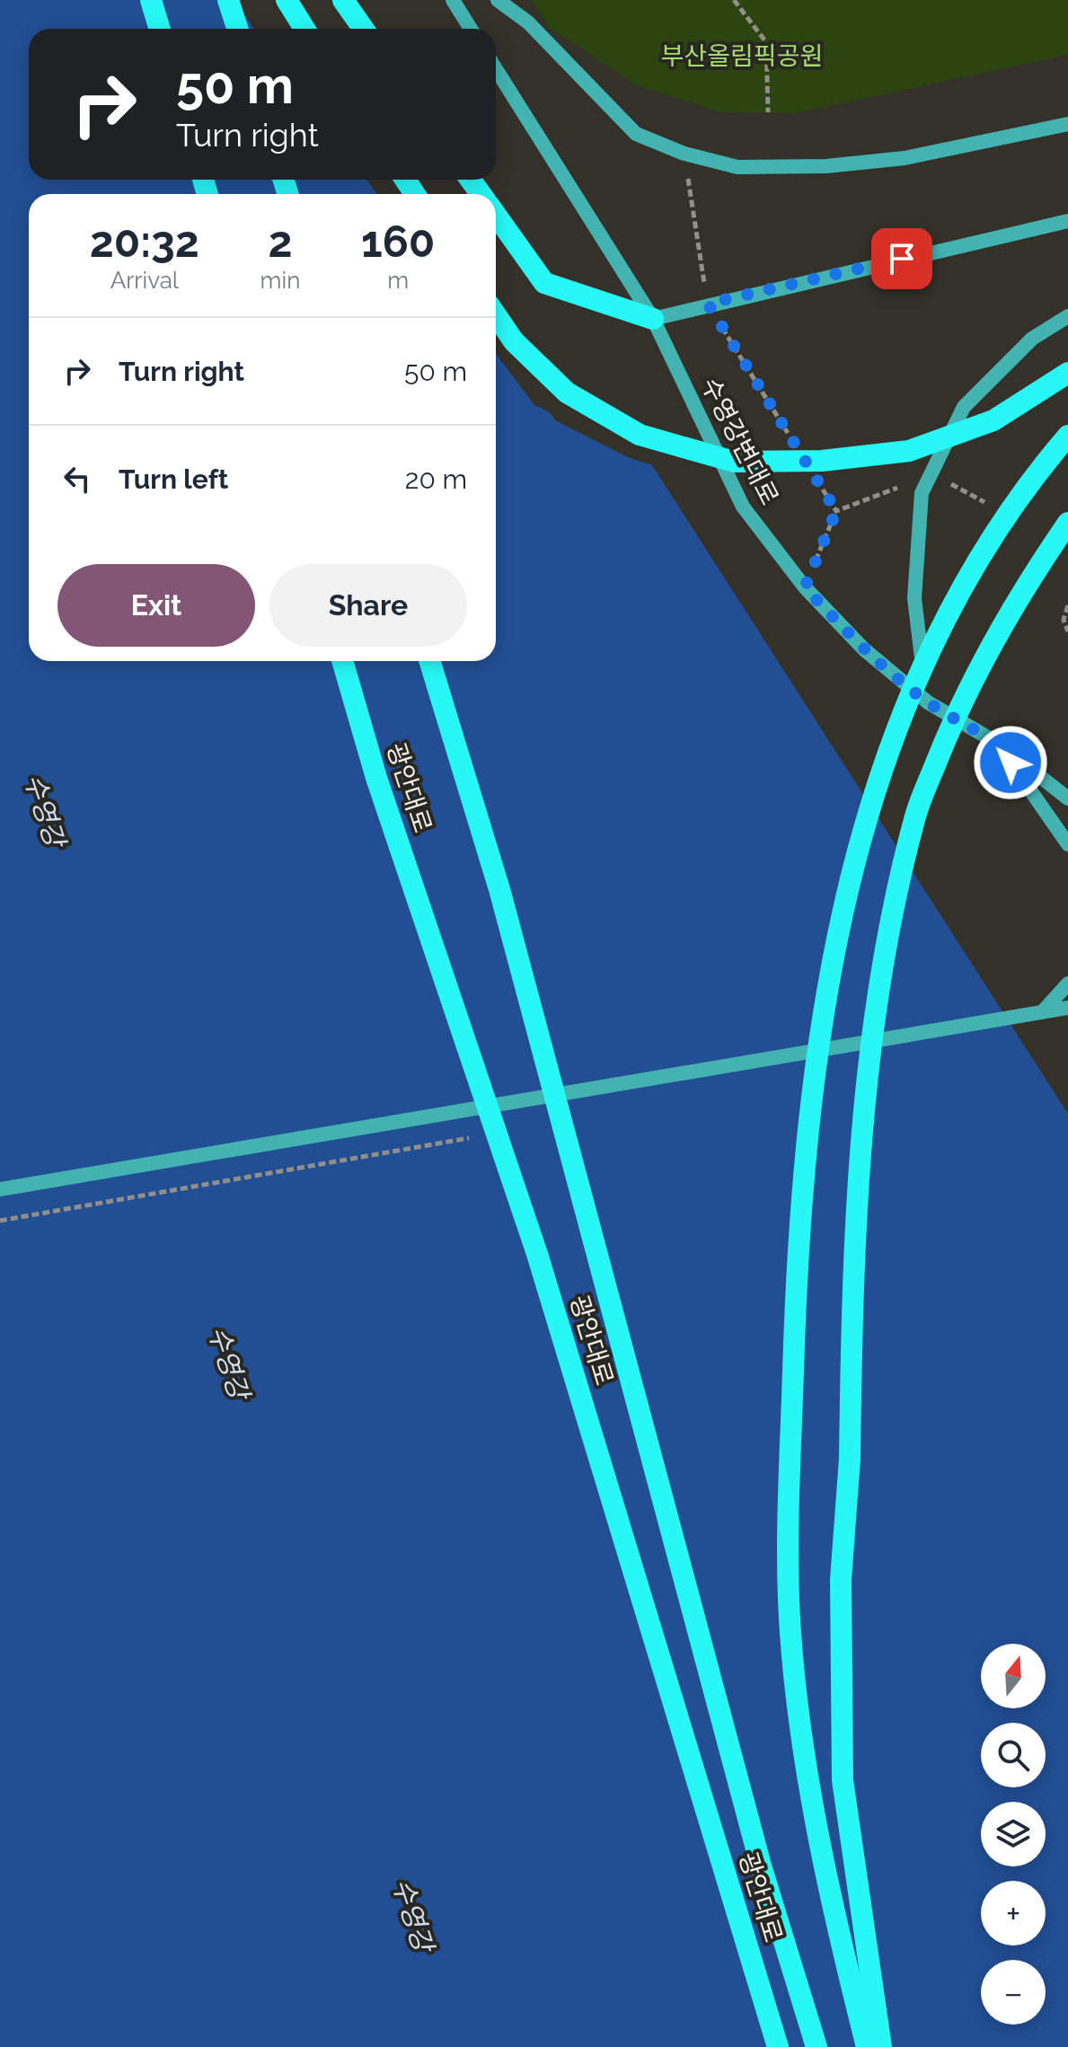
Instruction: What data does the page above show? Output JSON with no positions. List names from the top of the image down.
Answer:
{
  "streets": {
    "highway": ["광안대로"],
    "main road": ["수영강변대로"]
  },
  "water": ["수영강"],
  "parks": ["부산올림픽공원"],
  "north": "top",
  "page": {
    "turn": ["50 m", "Turn right"],
    "eta": [
      "20:32",
      "Arrival",
      "2",
      "min",
      "160",
      "m"
    ],
    "list": [
      {
        "name": "Turn right",
        "value": "50 m"
      },
      {
        "name": "Turn left",
        "value": "20 m"
      }
    ],
    "buttons": ["Exit", "Share"],
    "map_buttons": ["+", "−"]
  }
}
